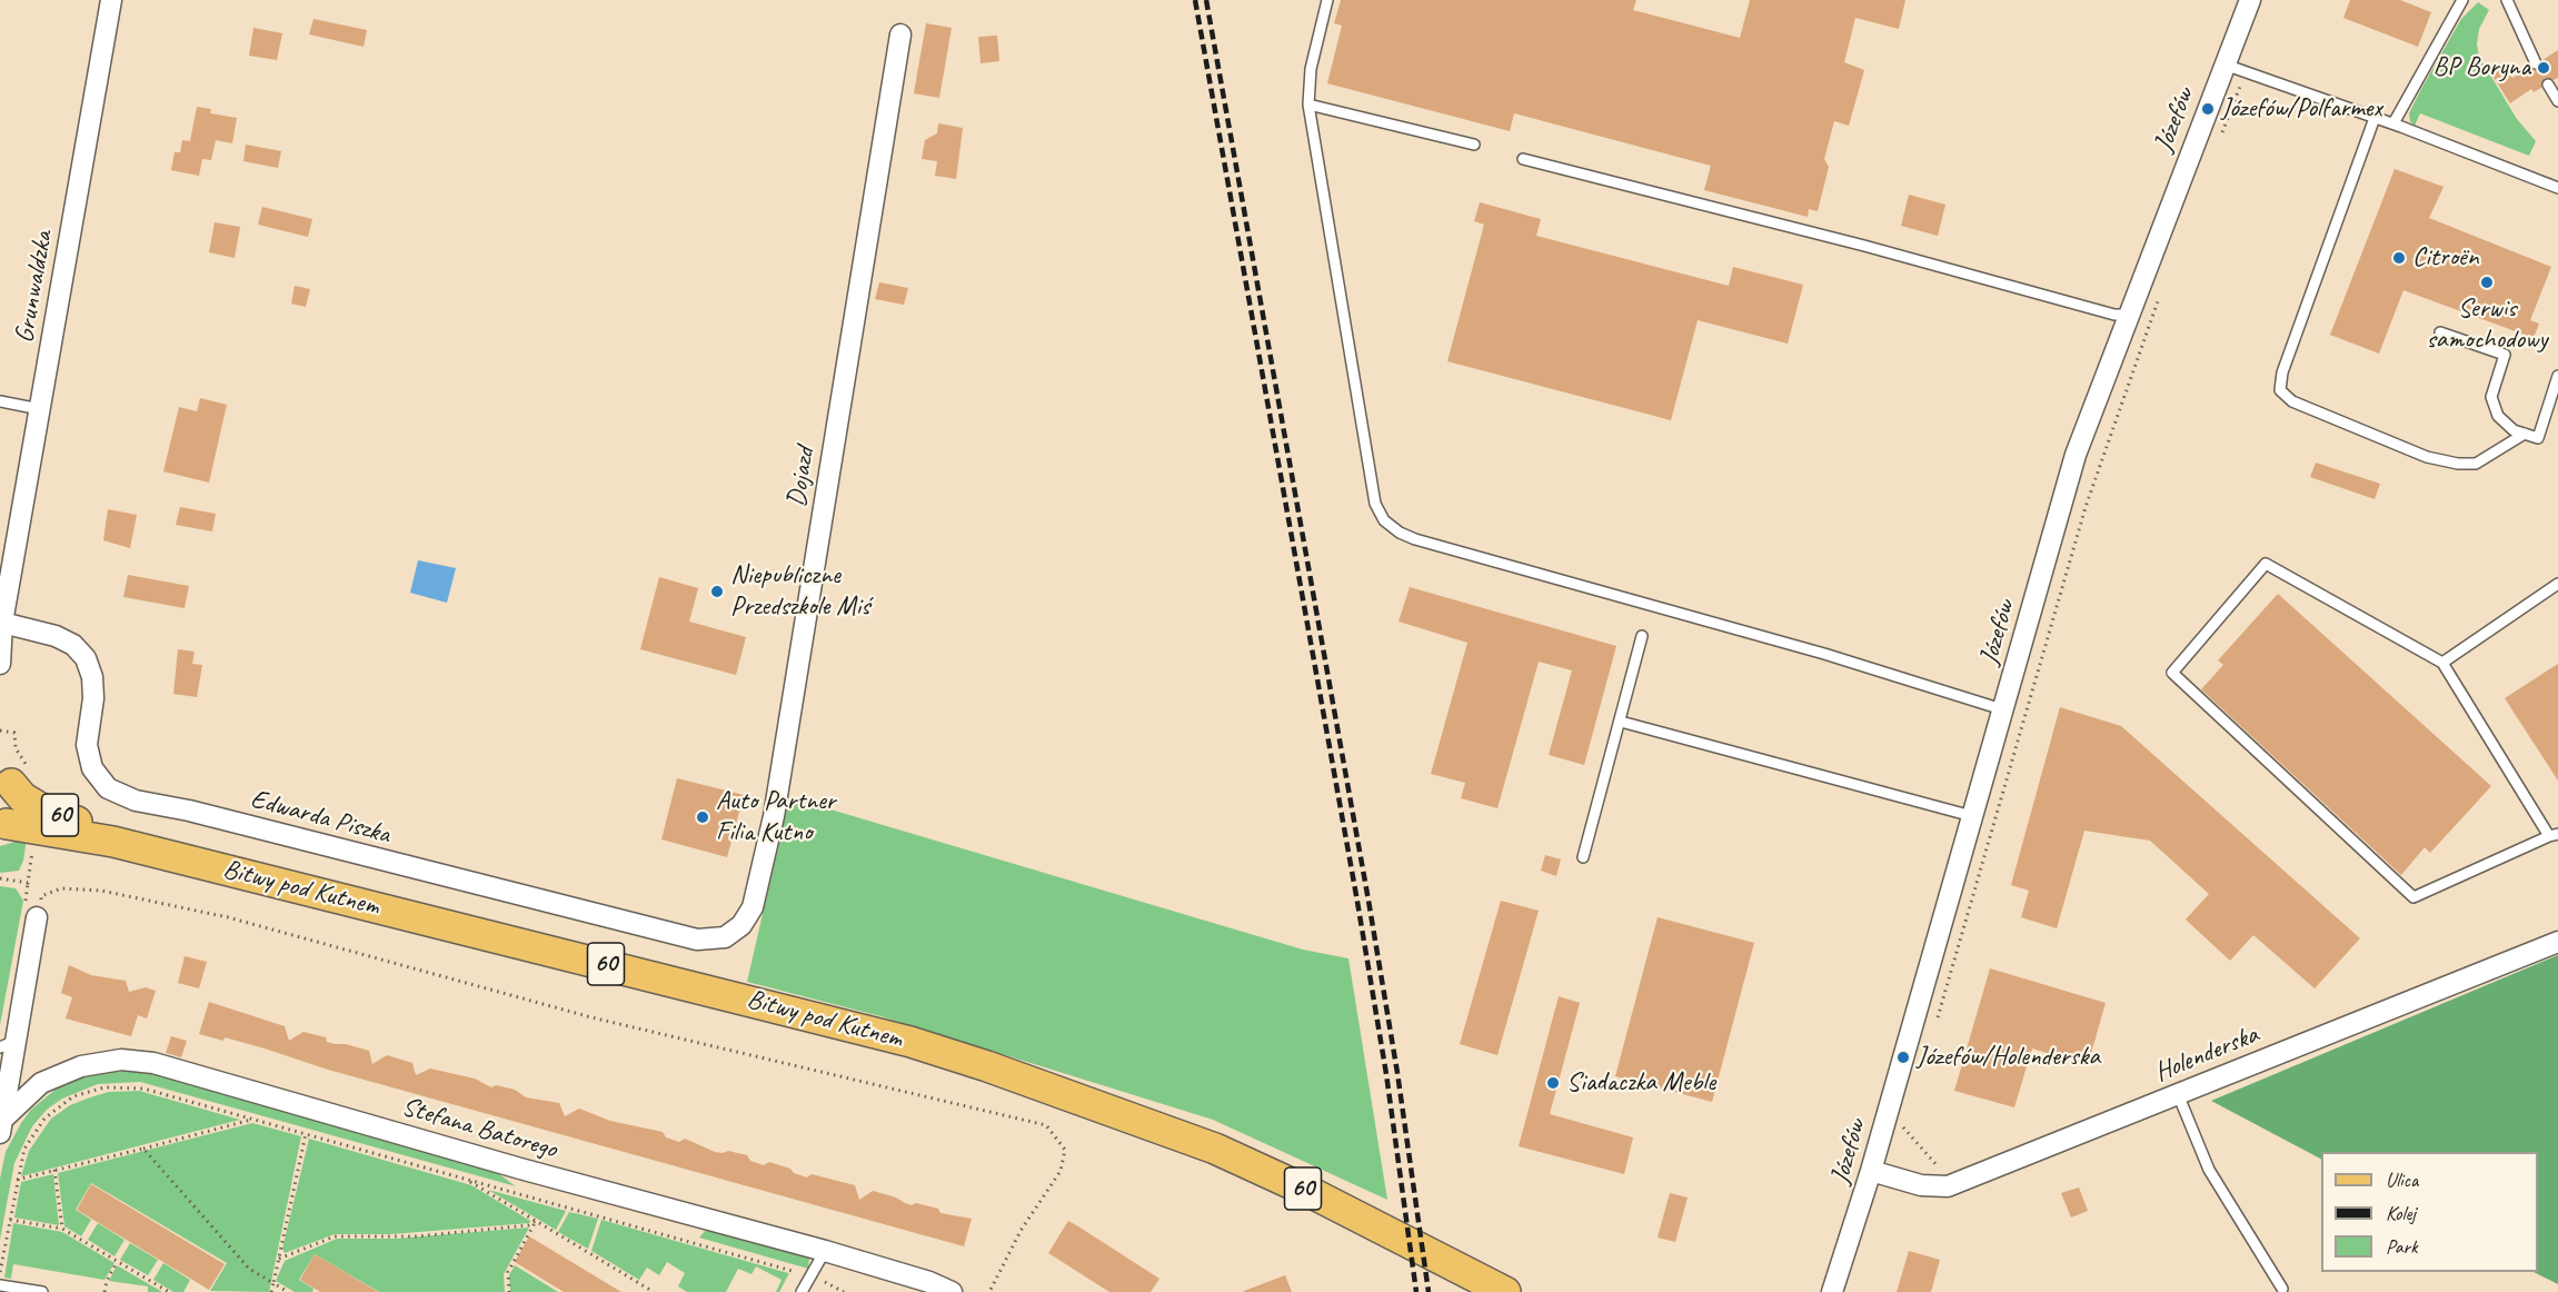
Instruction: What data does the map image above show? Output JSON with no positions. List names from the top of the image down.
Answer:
{
  "streets": {
    "main road": ["60", "Bitwy pod Kutnem"],
    "street": [
      "Józefów",
      "Grunwaldzka",
      "Dojazd",
      "Edwarda Piszka",
      "Holenderska",
      "Stefana Batorego"
    ]
  },
  "crossings": [
    ["Józefów", "Holenderska"],
    ["Grunwaldzka", "Edwarda Piszka"],
    ["Dojazd", "Edwarda Piszka"],
    ["60", "Bitwy pod Kutnem"]
  ],
  "places": [
    "BP Boryna",
    "Józefów/Polfarmex",
    "Citroën",
    "Serwis samochodowy",
    "Niepubliczne Przedszkole Miś",
    "Auto Partner Filia Kutno",
    "Józefów/Holenderska",
    "Siadaczka Meble"
  ],
  "legend": ["Ulica", "Kolej", "Park"]
}
